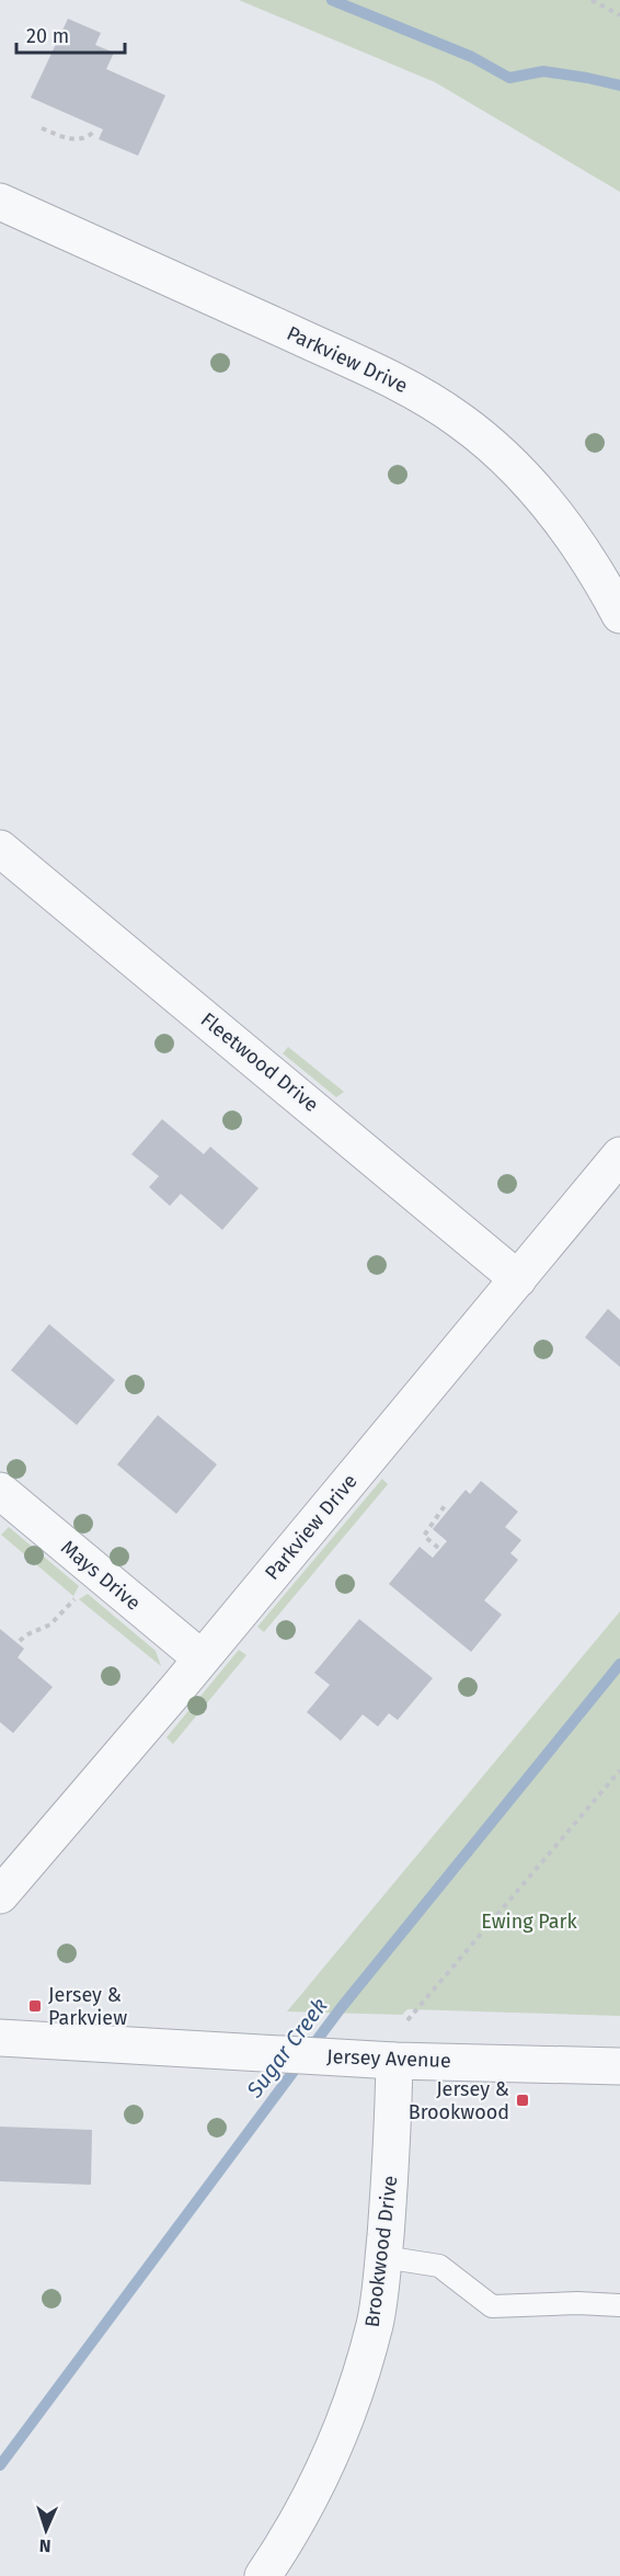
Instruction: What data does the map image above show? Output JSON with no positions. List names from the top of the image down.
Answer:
{
  "streets": {
    "street": [
      "Parkview Drive",
      "Fleetwood Drive",
      "Mays Drive",
      "Jersey Avenue",
      "Brookwood Drive"
    ]
  },
  "crossings": [
    ["Parkview Drive", "Fleetwood Drive"],
    ["Parkview Drive", "Mays Drive"],
    ["Jersey Avenue", "Brookwood Drive"]
  ],
  "water": ["Sugar Creek"],
  "parks": ["Ewing Park"],
  "places": {
    "transit": ["Jersey & Parkview", "Jersey & Brookwood"]
  },
  "scale_bar": "20 m",
  "north": "bottom"
}
